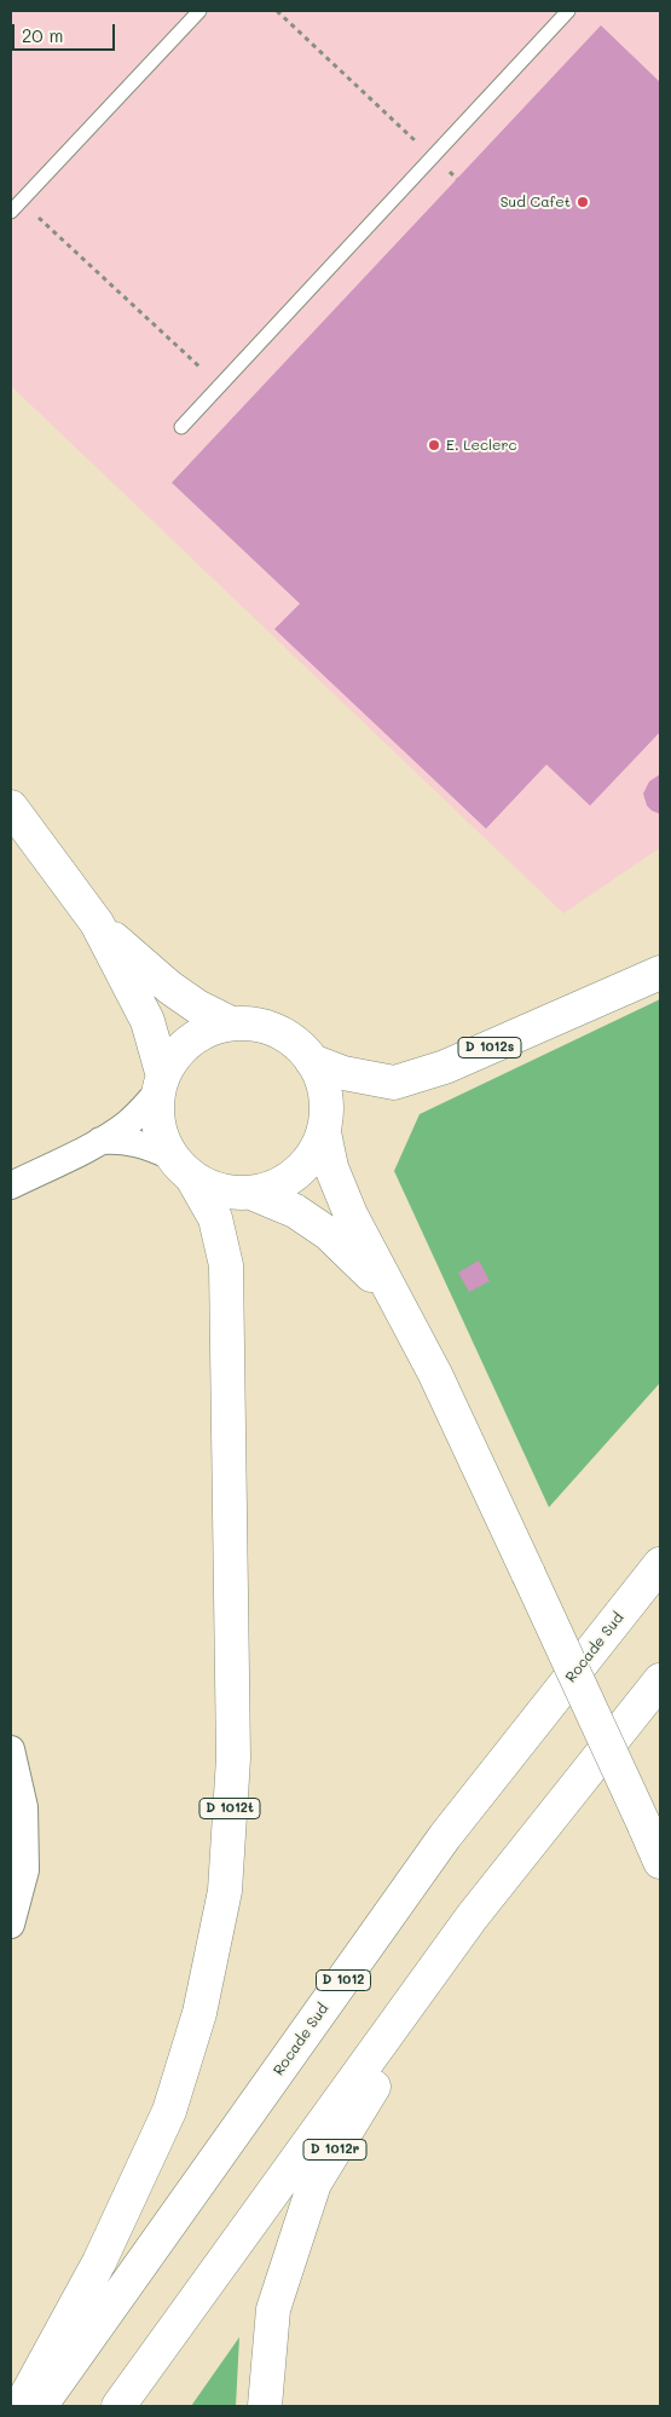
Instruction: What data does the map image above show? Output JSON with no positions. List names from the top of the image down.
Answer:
{
  "streets": {
    "main road": [
      "D 1012s",
      "Rocade Sud",
      "D 1012t",
      "D 1012",
      "D 1012r"
    ]
  },
  "crossings": [
    ["D 1012s", "D 1012t"]
  ],
  "places": ["Sud Cafet", "E. Leclerc"],
  "scale_bar": "20 m"
}
